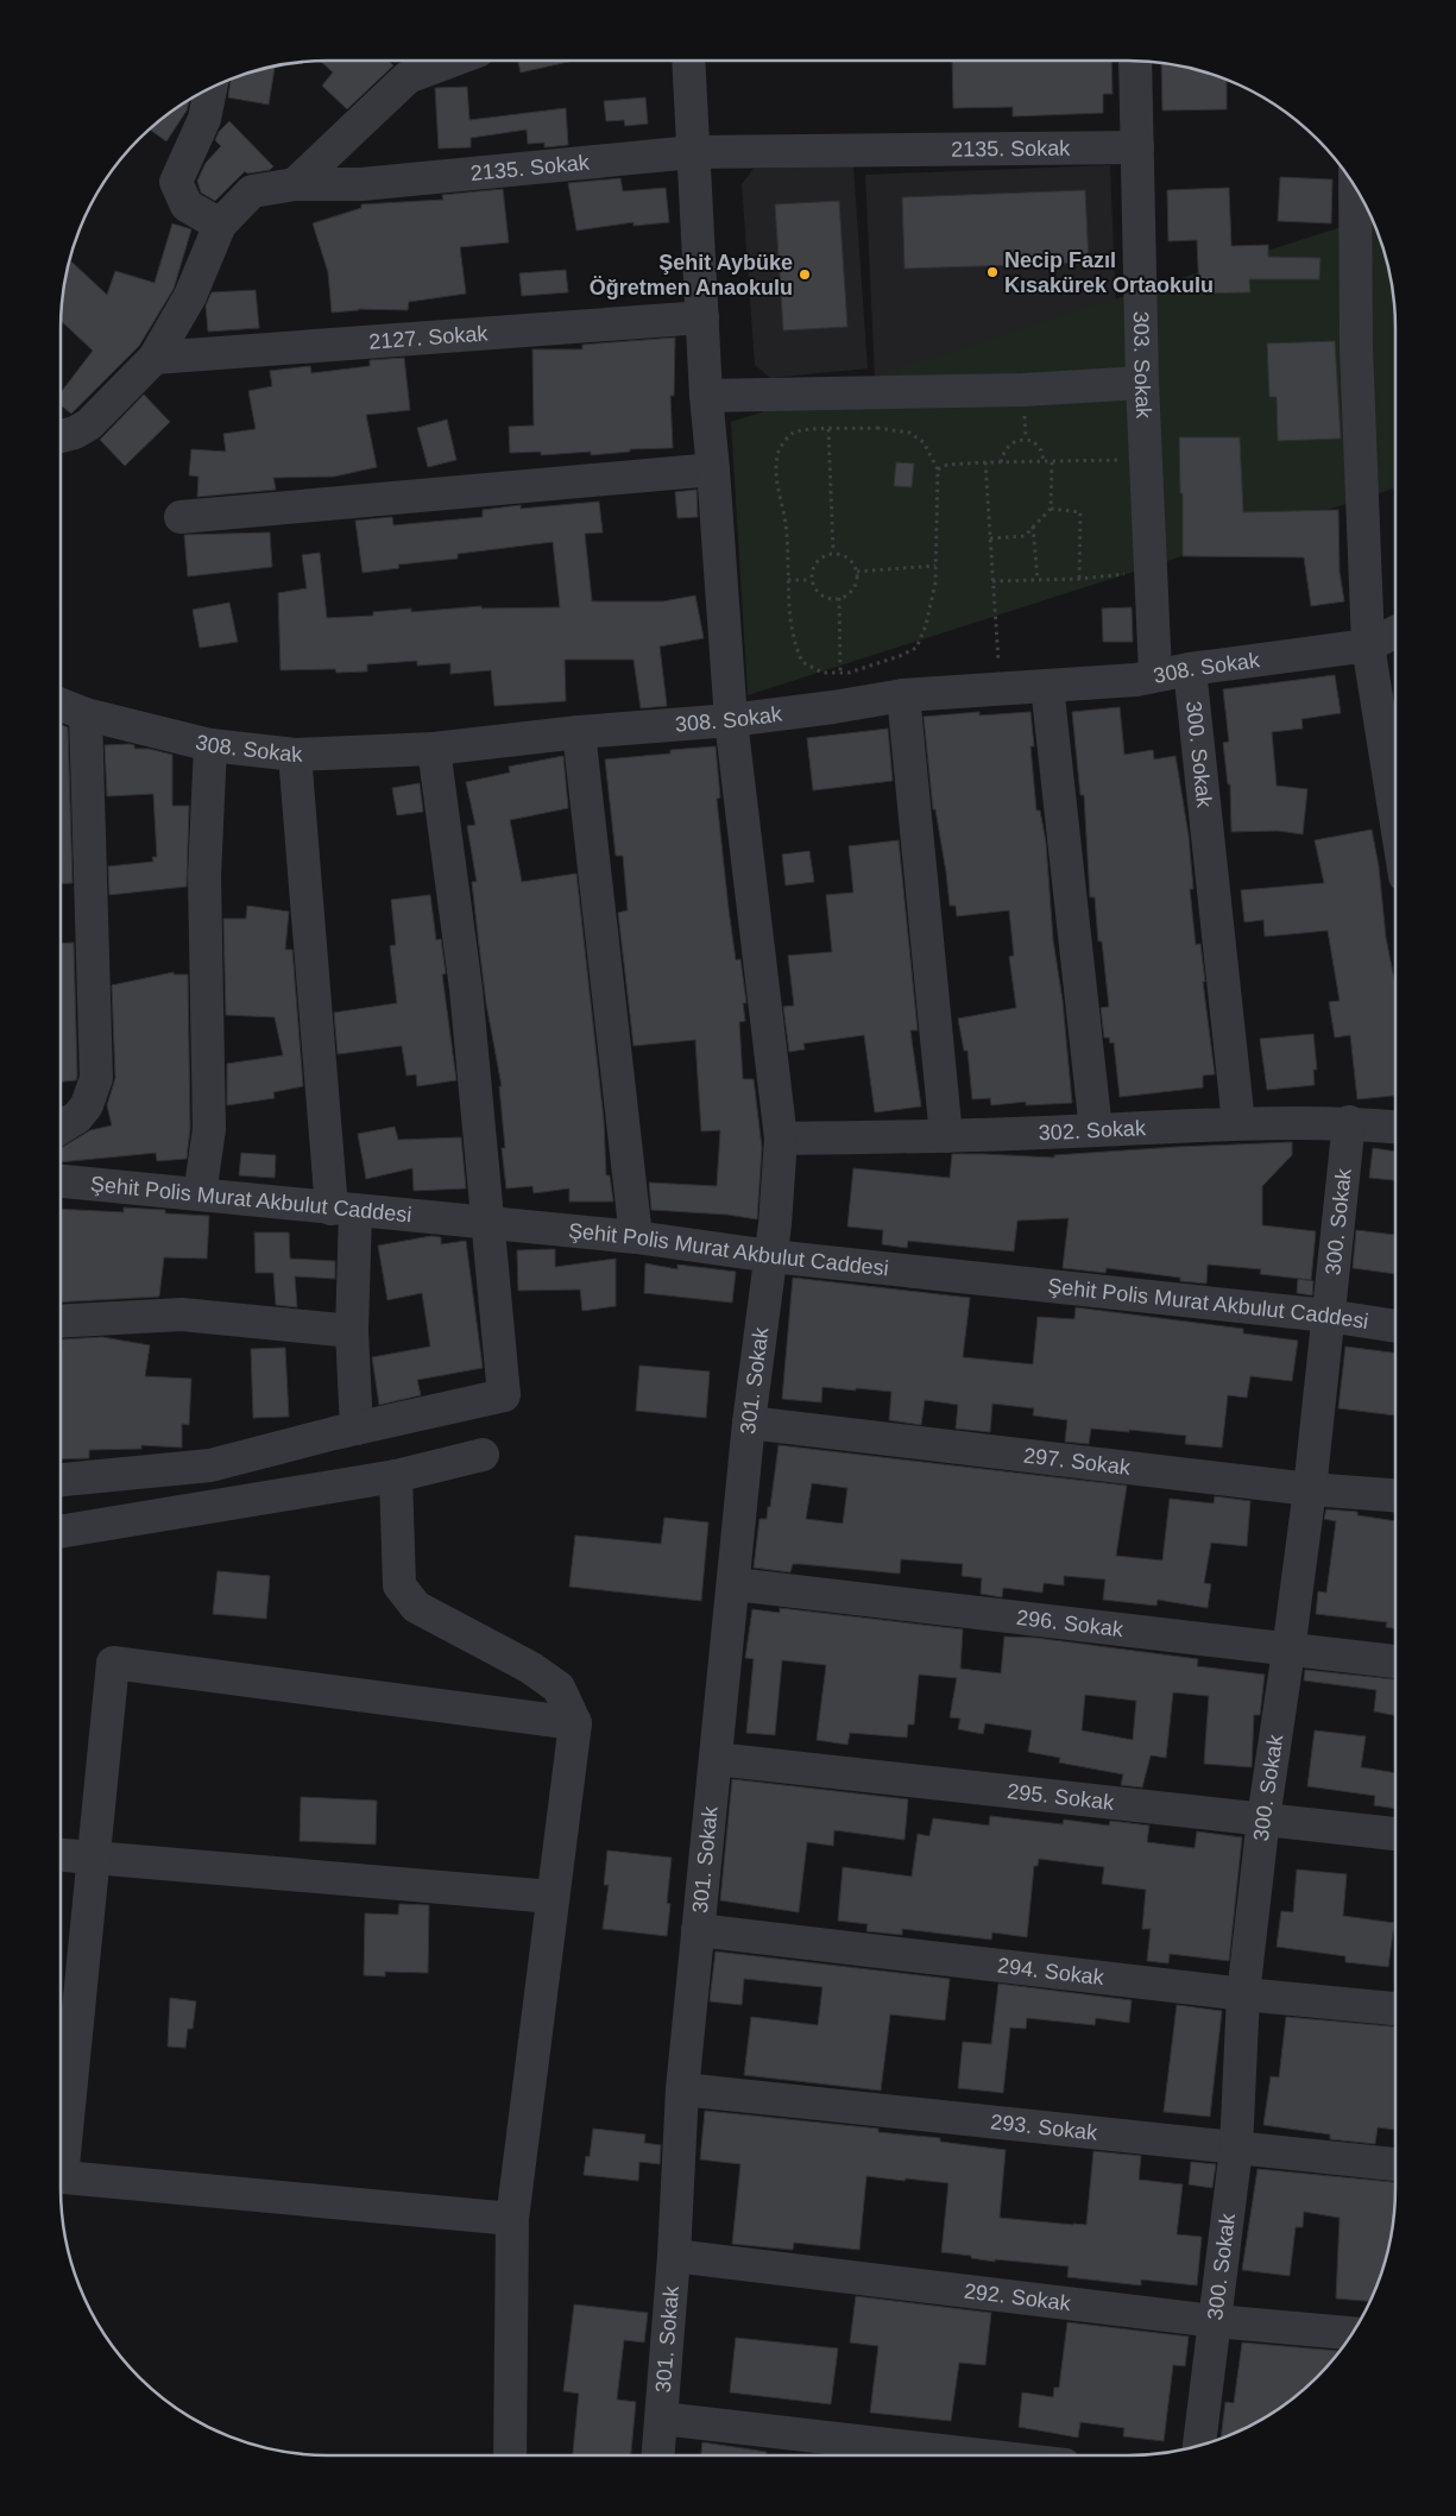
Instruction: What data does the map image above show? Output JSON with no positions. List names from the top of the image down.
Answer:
{
  "streets": {
    "street": [
      "2135. Sokak",
      "2127. Sokak",
      "303. Sokak",
      "308. Sokak",
      "300. Sokak",
      "302. Sokak",
      "Şehit Polis Murat Akbulut Caddesi",
      "301. Sokak",
      "297. Sokak",
      "296. Sokak",
      "295. Sokak",
      "294. Sokak",
      "293. Sokak",
      "292. Sokak"
    ]
  },
  "crossings": [
    ["2135. Sokak", "2127. Sokak"],
    ["2135. Sokak", "303. Sokak"],
    ["2135. Sokak", "301. Sokak"],
    ["2127. Sokak", "301. Sokak"],
    ["303. Sokak", "308. Sokak"],
    ["308. Sokak", "300. Sokak"],
    ["308. Sokak", "301. Sokak"],
    ["300. Sokak", "302. Sokak"],
    ["300. Sokak", "Şehit Polis Murat Akbulut Caddesi"],
    ["300. Sokak", "297. Sokak"],
    ["300. Sokak", "296. Sokak"],
    ["300. Sokak", "295. Sokak"],
    ["300. Sokak", "294. Sokak"],
    ["300. Sokak", "293. Sokak"],
    ["300. Sokak", "292. Sokak"],
    ["302. Sokak", "301. Sokak"],
    ["Şehit Polis Murat Akbulut Caddesi", "301. Sokak"],
    ["301. Sokak", "297. Sokak"],
    ["301. Sokak", "296. Sokak"],
    ["301. Sokak", "295. Sokak"],
    ["301. Sokak", "294. Sokak"],
    ["301. Sokak", "293. Sokak"],
    ["301. Sokak", "292. Sokak"]
  ],
  "places": ["Necip Fazıl Kısakürek Ortaokulu", "Şehit Aybüke Öğretmen Anaokulu"]
}
